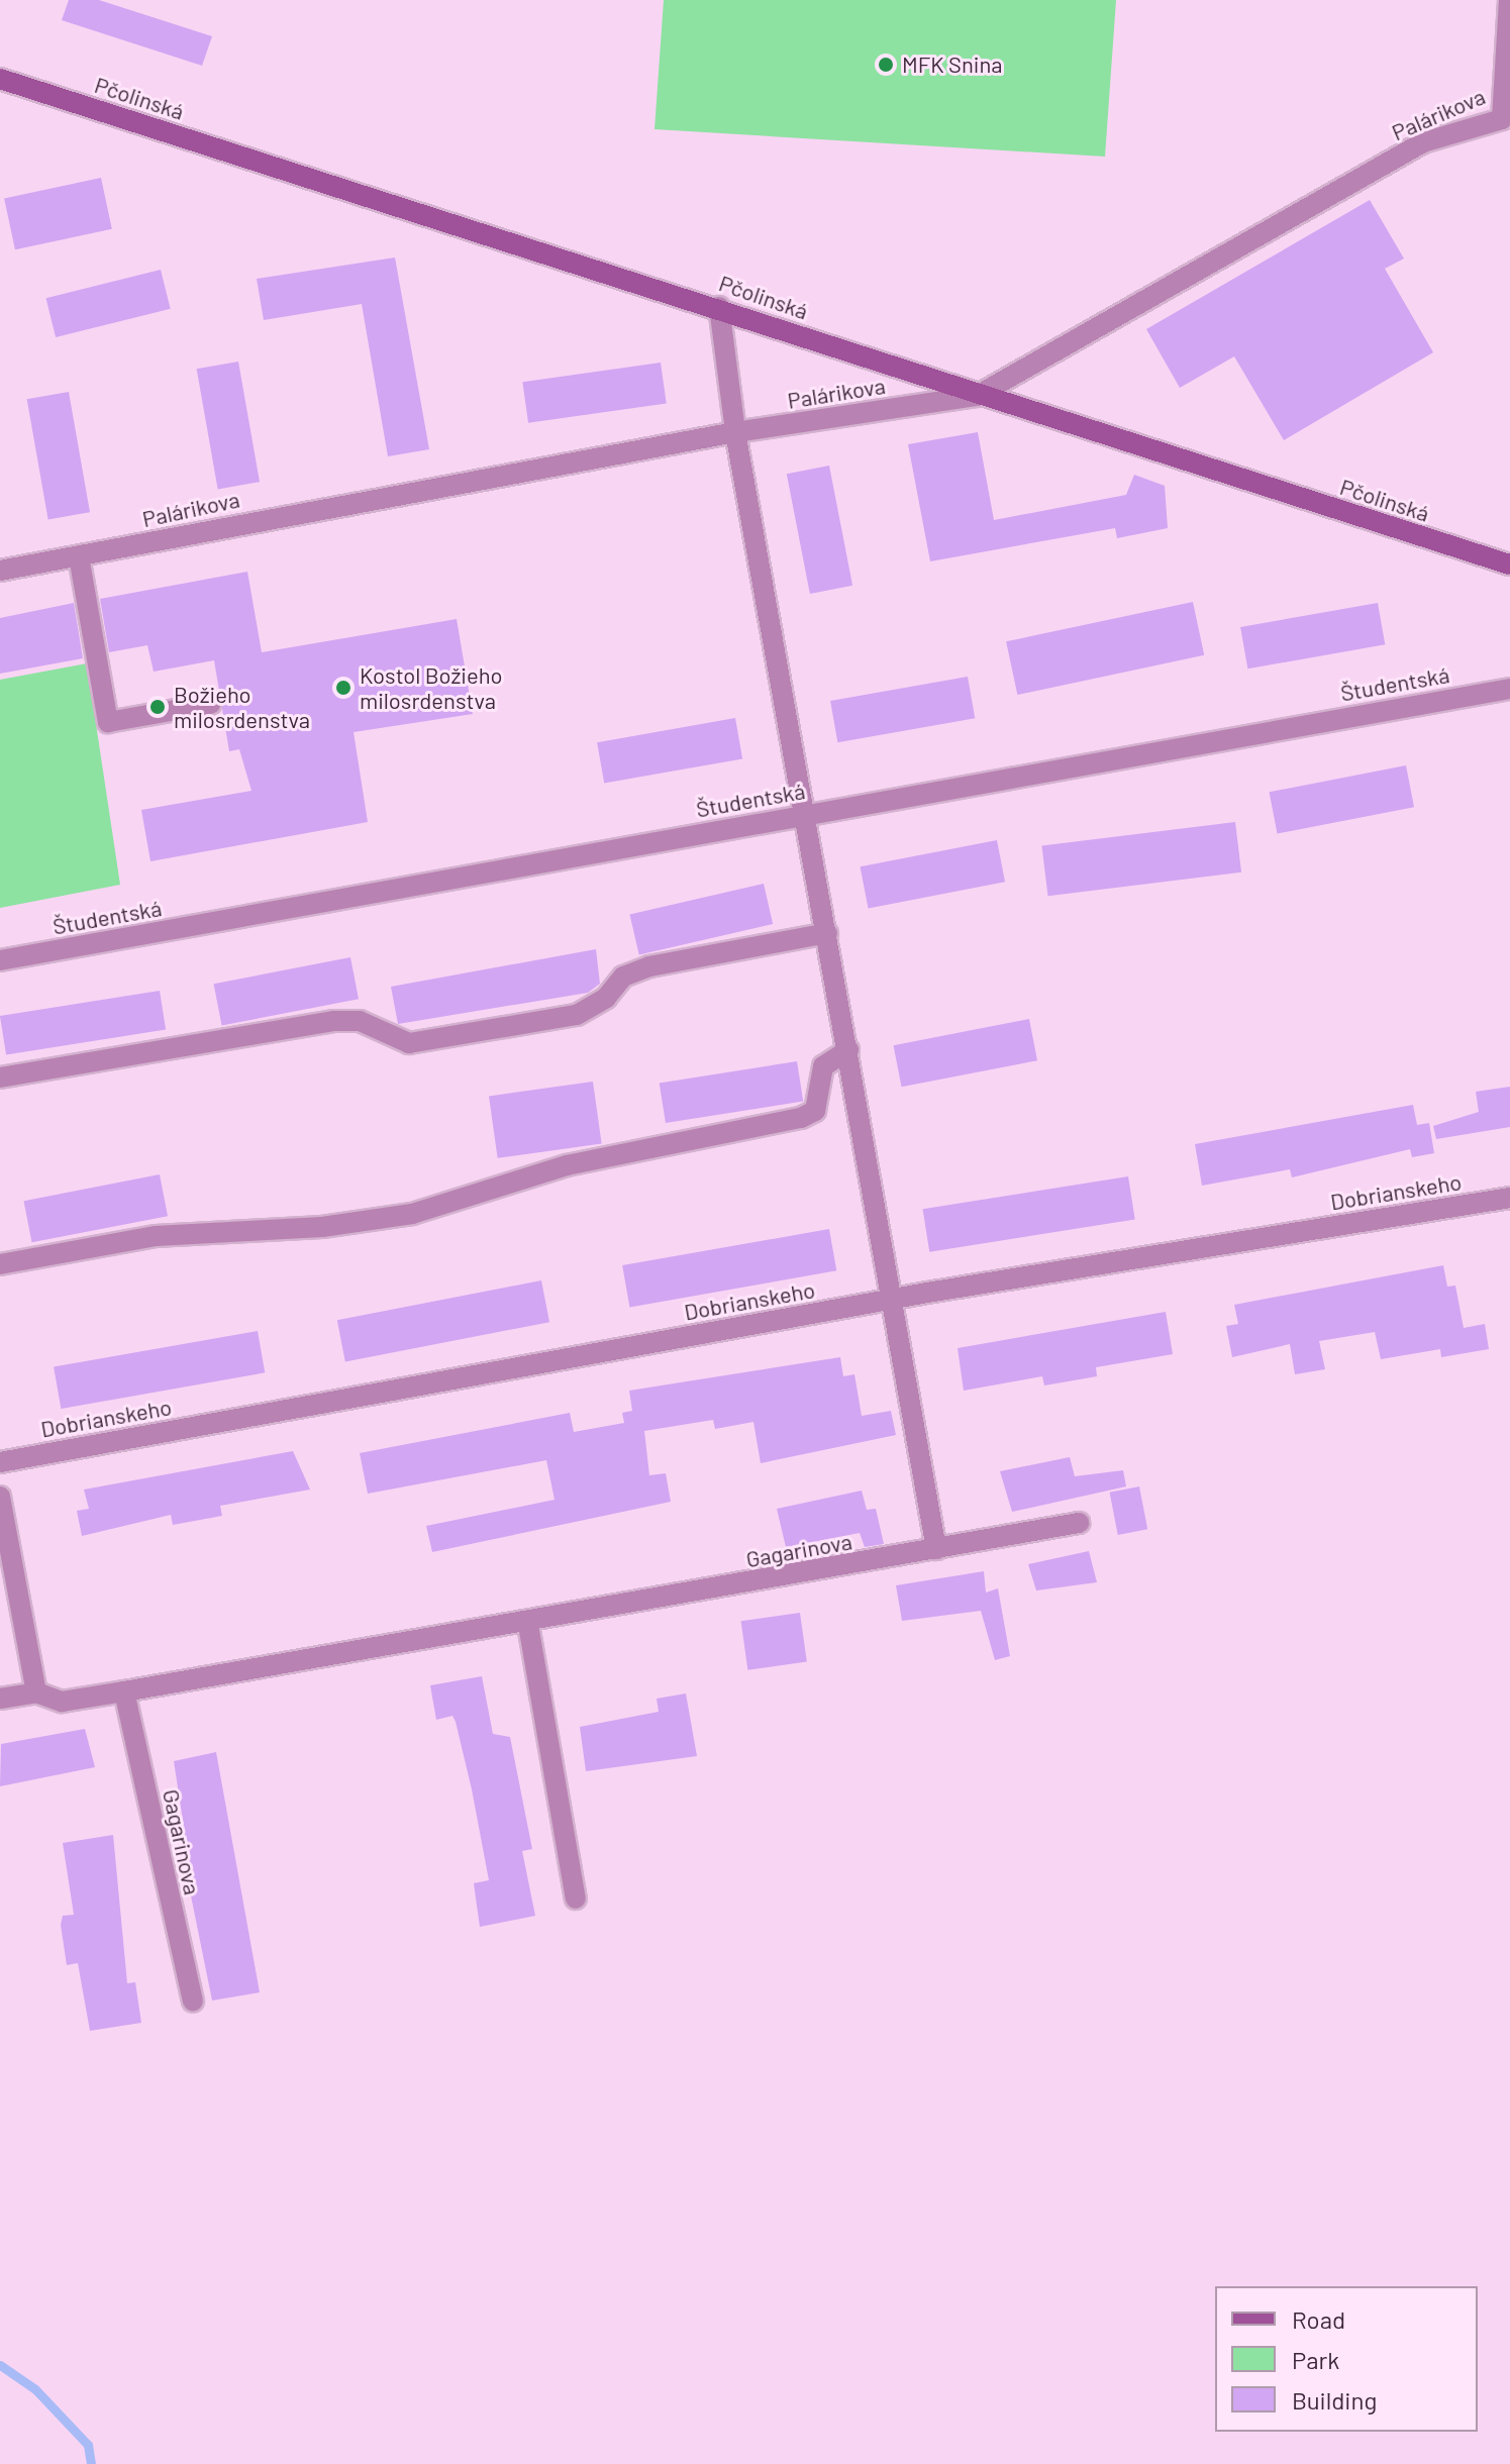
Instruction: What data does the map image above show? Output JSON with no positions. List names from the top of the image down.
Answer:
{
  "streets": {
    "main road": ["Pčolinská"],
    "street": [
      "Palárikova",
      "Študentská",
      "Dobrianskeho",
      "Gagarinova"
    ]
  },
  "crossings": [
    ["Pčolinská", "Palárikova"]
  ],
  "places": ["MFK Snina", "Kostol Božieho milosrdenstva", "Božieho milosrdenstva"],
  "legend": ["Road", "Park", "Building"]
}
